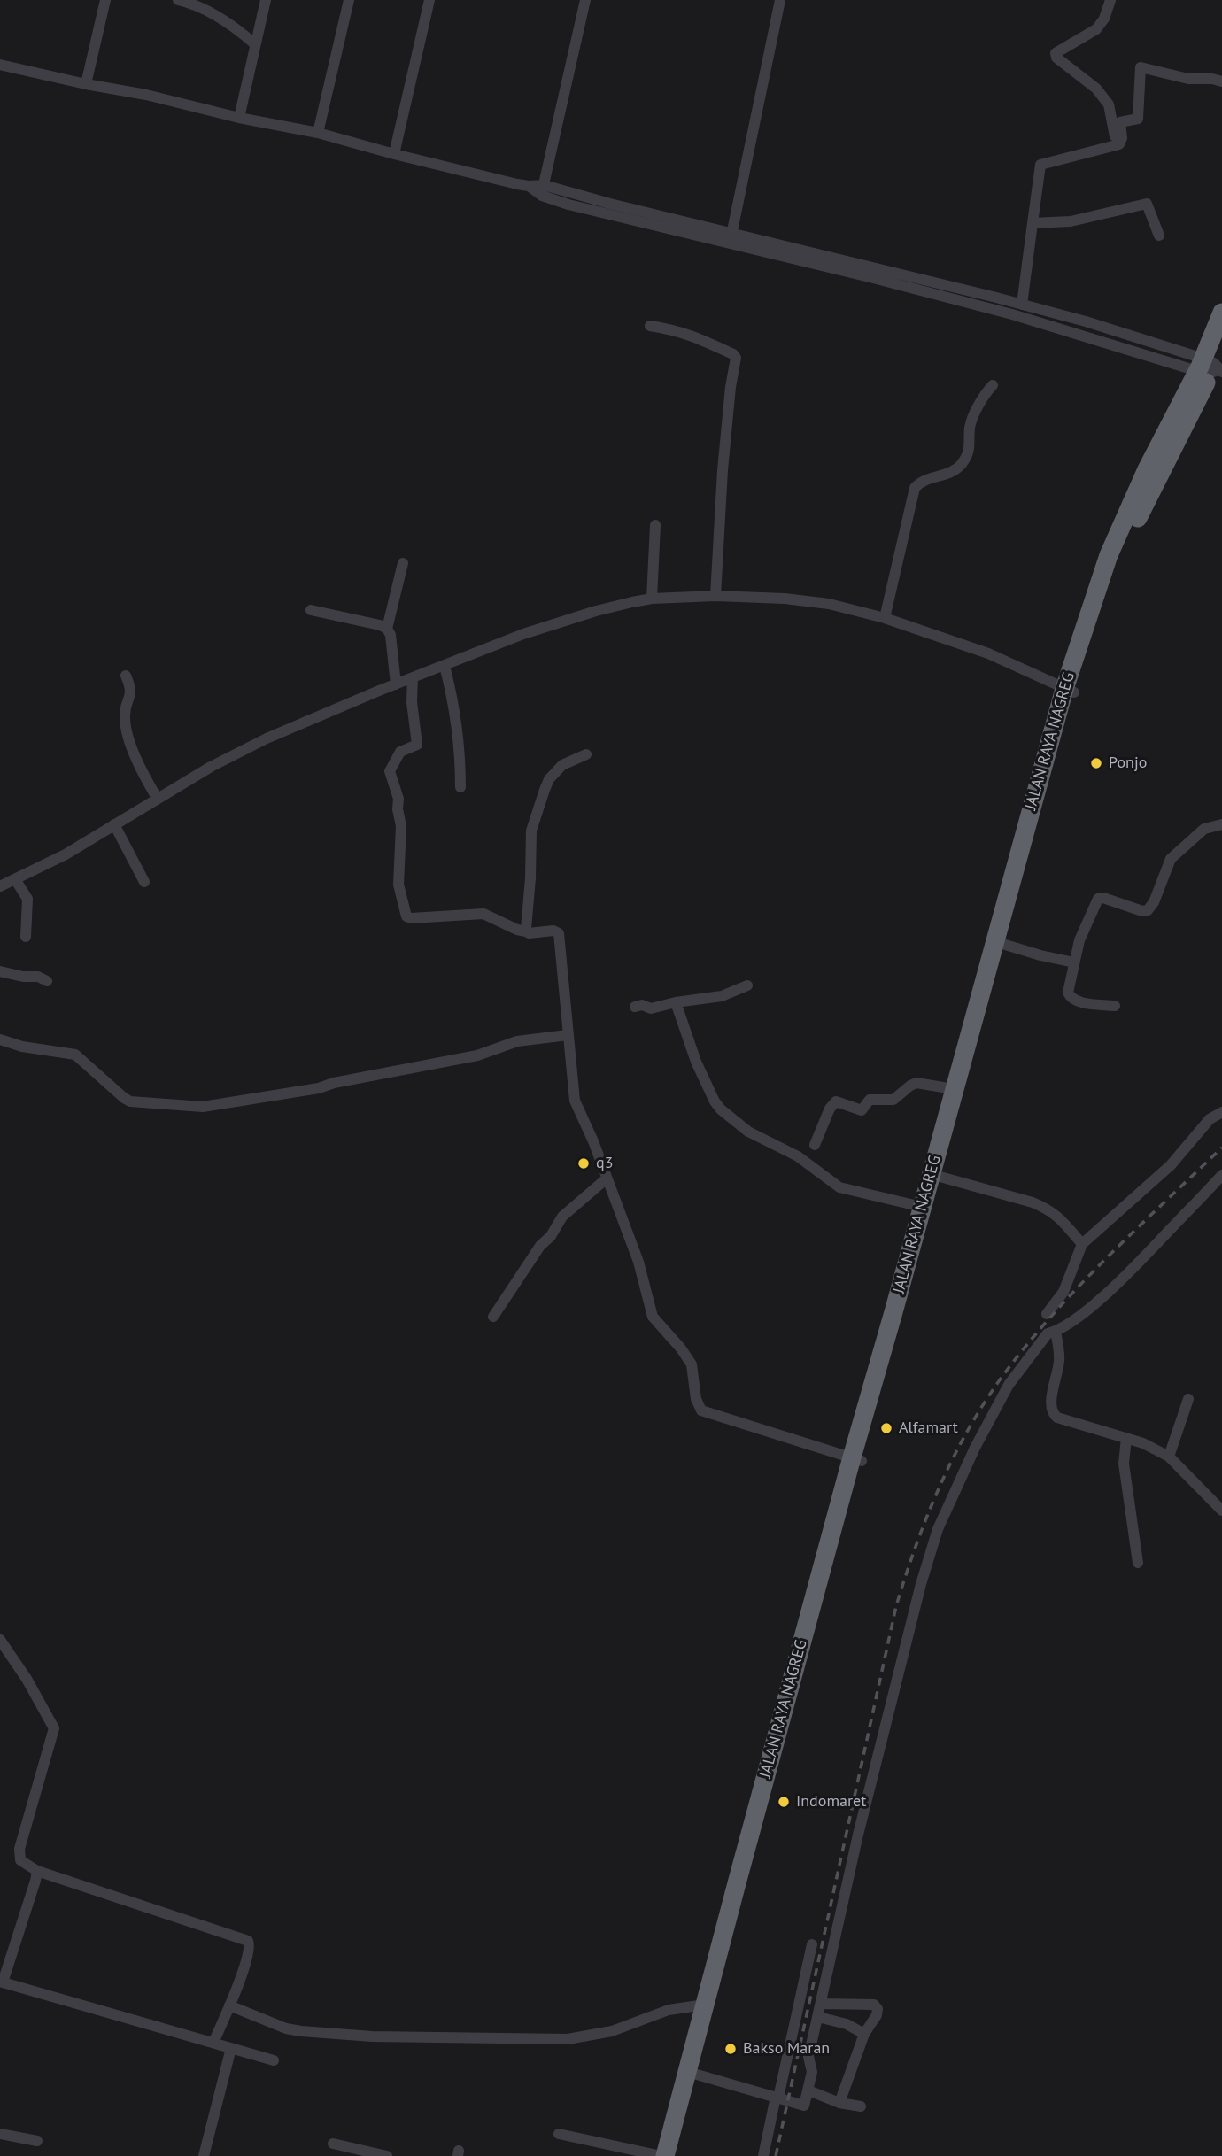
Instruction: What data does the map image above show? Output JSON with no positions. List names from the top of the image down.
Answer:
{
  "streets": {
    "highway": ["JALAN RAYA NAGREG"]
  },
  "places": [
    "Ponjo",
    "q3",
    "Alfamart",
    "Indomaret",
    "Bakso Maran"
  ]
}
